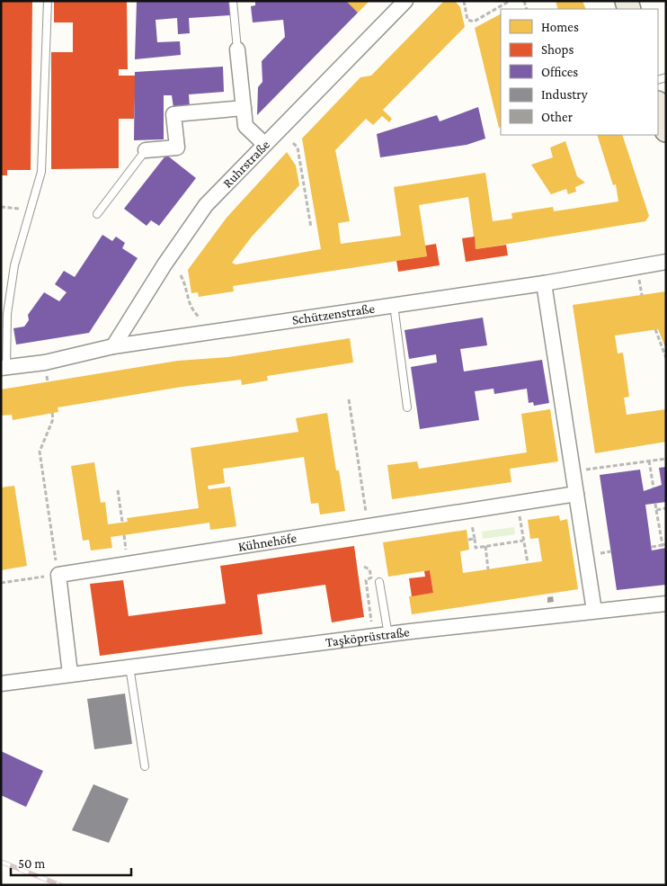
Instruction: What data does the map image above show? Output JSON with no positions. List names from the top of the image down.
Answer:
{
  "streets": {
    "street": [
      "Ruhrstraße",
      "Schützenstraße",
      "Kühnehöfe",
      "Taşköprüstraße"
    ]
  },
  "crossings": [
    ["Ruhrstraße", "Schützenstraße"]
  ],
  "legend": [
    "Homes",
    "Shops",
    "Offices",
    "Industry",
    "Other"
  ],
  "scale_bar": "50 m"
}
